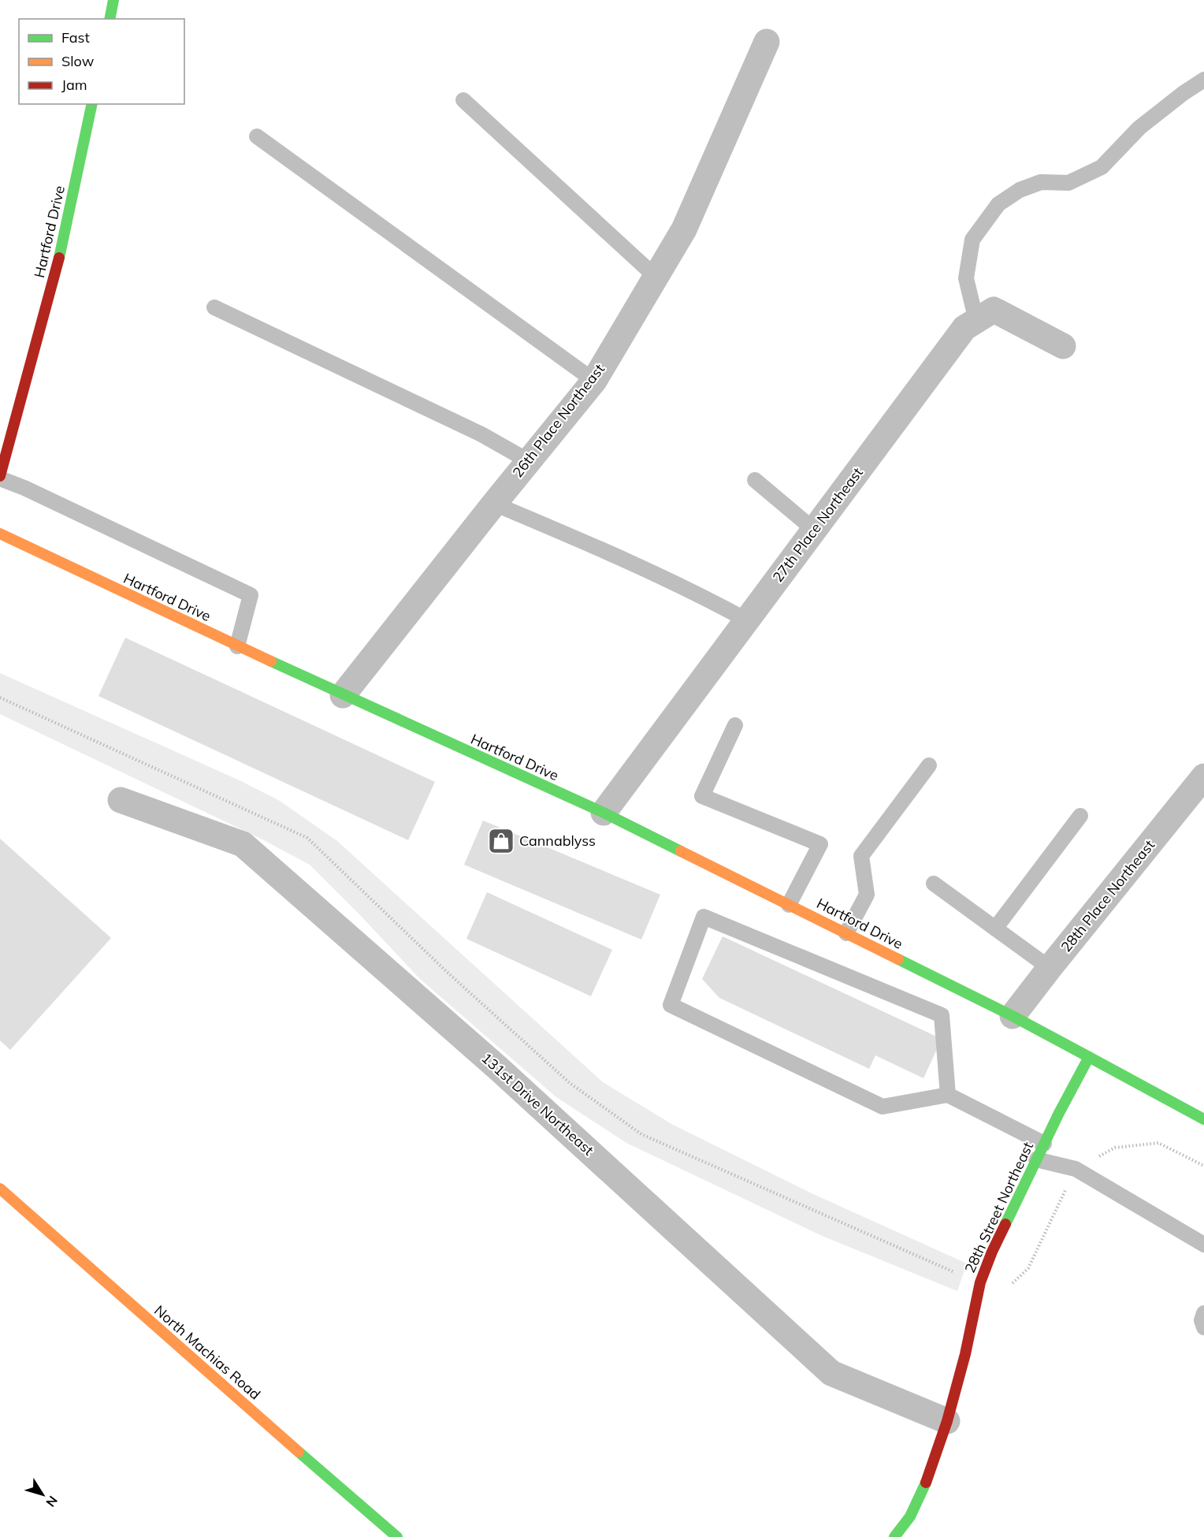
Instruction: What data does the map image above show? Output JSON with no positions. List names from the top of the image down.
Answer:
{
  "streets": {
    "main road": ["Hartford Drive", "28th Street Northeast", "North Machias Road"],
    "street": [
      "26th Place Northeast",
      "27th Place Northeast",
      "28th Place Northeast",
      "131st Drive Northeast"
    ]
  },
  "crossings": [
    ["Hartford Drive", "26th Place Northeast"],
    ["Hartford Drive", "27th Place Northeast"],
    ["Hartford Drive", "28th Place Northeast"],
    ["131st Drive Northeast", "28th Street Northeast"]
  ],
  "places": {
    "shop": ["Cannablyss"]
  },
  "legend": ["Fast", "Slow", "Jam"],
  "north": "bottom right"
}
